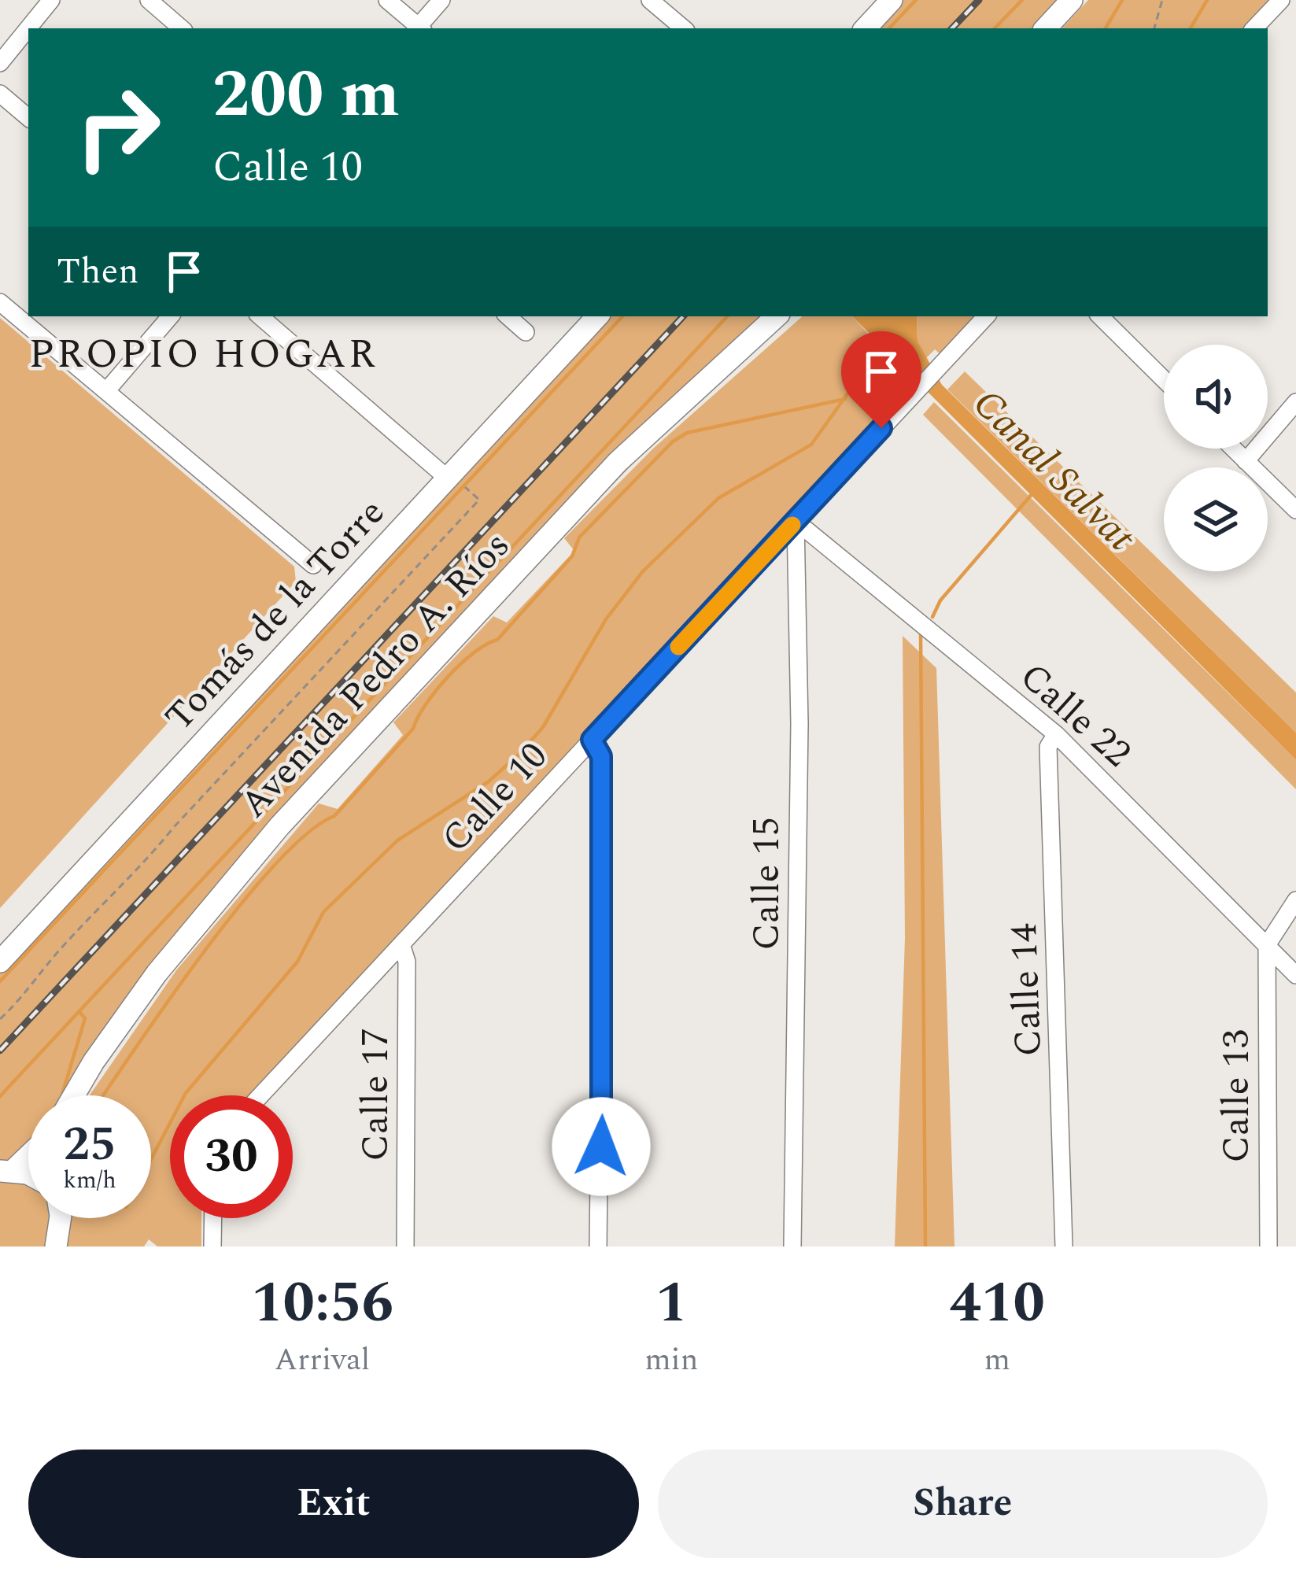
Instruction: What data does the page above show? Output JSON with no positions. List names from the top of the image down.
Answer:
{
  "streets": {
    "main road": ["Tomás de la Torre", "Avenida Pedro A. Ríos"],
    "street": [
      "Calle 22",
      "Calle 10",
      "Calle 15",
      "Calle 14",
      "Calle 17",
      "Calle 13"
    ]
  },
  "crossings": [
    ["Calle 22", "Calle 10"],
    ["Calle 22", "Calle 15"],
    ["Calle 22", "Calle 14"],
    ["Calle 22", "Calle 13"],
    ["Calle 10", "Calle 15"],
    ["Calle 10", "Calle 17"]
  ],
  "districts": ["PROPIO HOGAR"],
  "water": ["Canal Salvat"],
  "page": {
    "turn": ["200 m", "Calle 10"],
    "then": "Then",
    "speed": "25 km/h",
    "limit": "30",
    "eta": [
      "10:56",
      "Arrival",
      "1",
      "min",
      "410",
      "m"
    ],
    "buttons": ["Exit", "Share"]
  }
}
